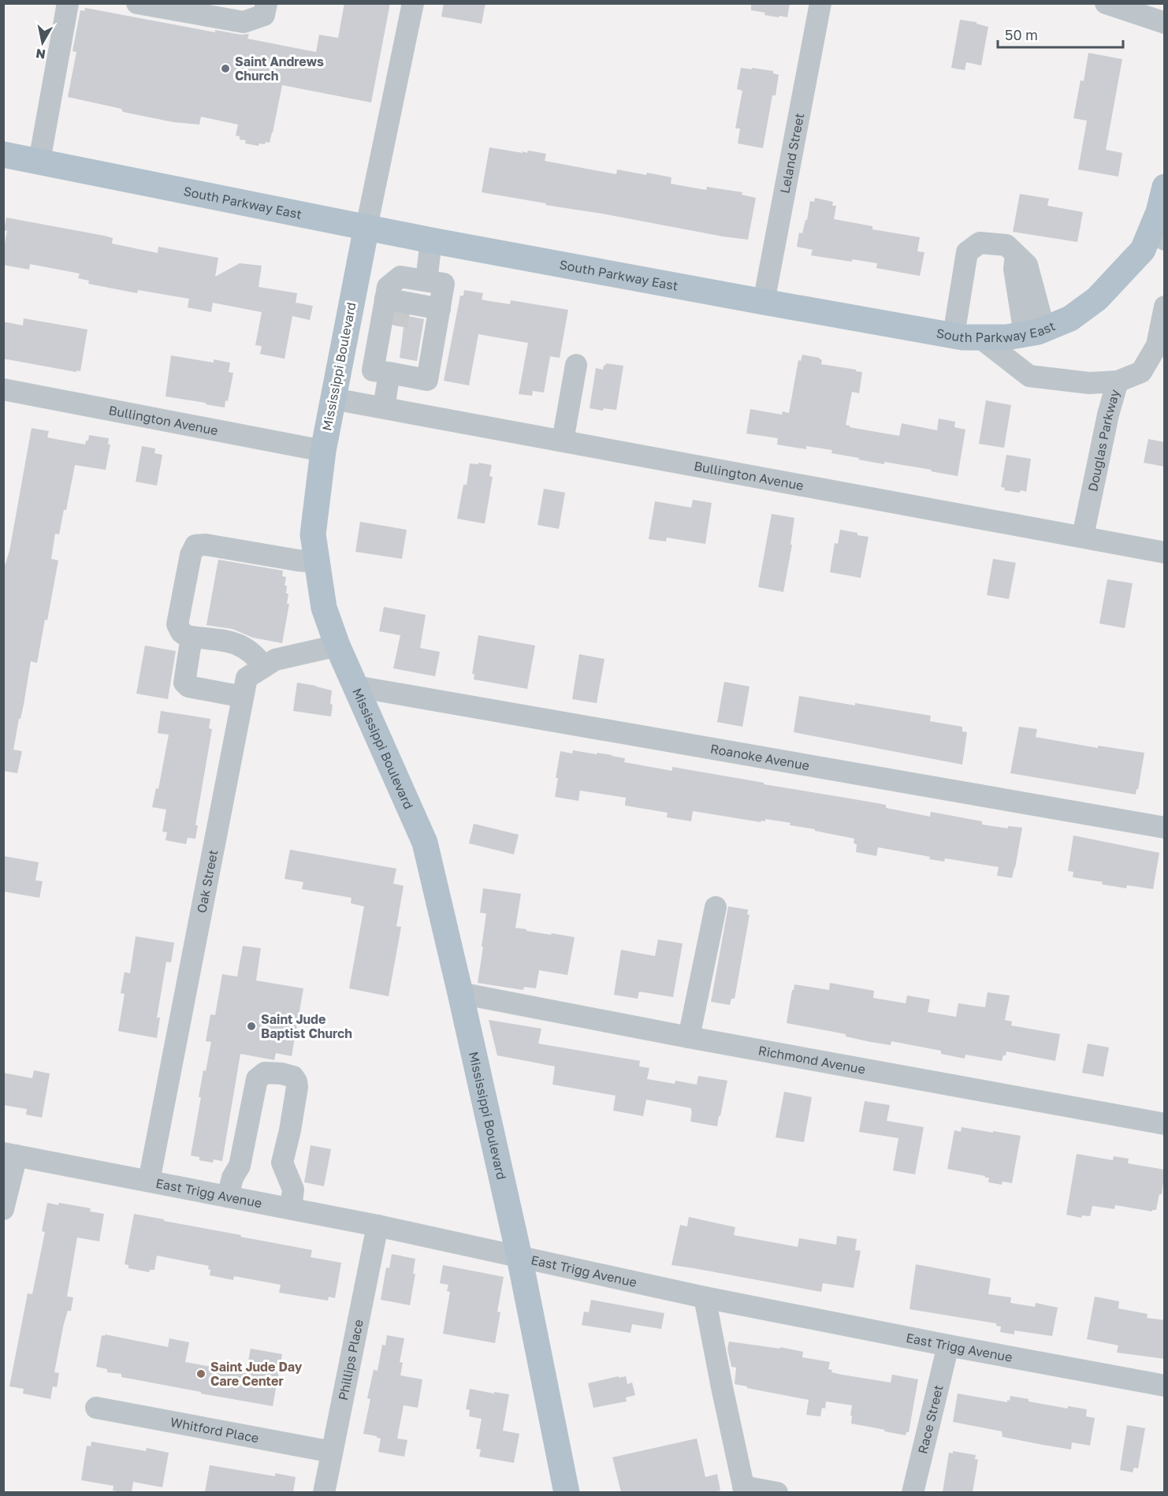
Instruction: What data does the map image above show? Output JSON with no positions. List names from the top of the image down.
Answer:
{
  "streets": {
    "main road": ["South Parkway East", "Mississippi Boulevard"],
    "street": [
      "Leland Street",
      "Bullington Avenue",
      "Douglas Parkway",
      "Roanoke Avenue",
      "Oak Street",
      "Richmond Avenue",
      "East Trigg Avenue",
      "Phillips Place",
      "Race Street",
      "Whitford Place"
    ]
  },
  "crossings": [
    ["Leland Street", "South Parkway East"],
    ["South Parkway East", "Mississippi Boulevard"],
    ["Mississippi Boulevard", "Bullington Avenue"],
    ["Mississippi Boulevard", "Roanoke Avenue"],
    ["Mississippi Boulevard", "Oak Street"],
    ["Mississippi Boulevard", "Richmond Avenue"],
    ["Mississippi Boulevard", "East Trigg Avenue"],
    ["Bullington Avenue", "Douglas Parkway"],
    ["Oak Street", "East Trigg Avenue"],
    ["East Trigg Avenue", "Phillips Place"],
    ["East Trigg Avenue", "Race Street"],
    ["Phillips Place", "Whitford Place"]
  ],
  "places": ["Saint Andrews Church", "Saint Jude Baptist Church", "Saint Jude Day Care Center"],
  "scale_bar": "50 m",
  "north": "bottom"
}
